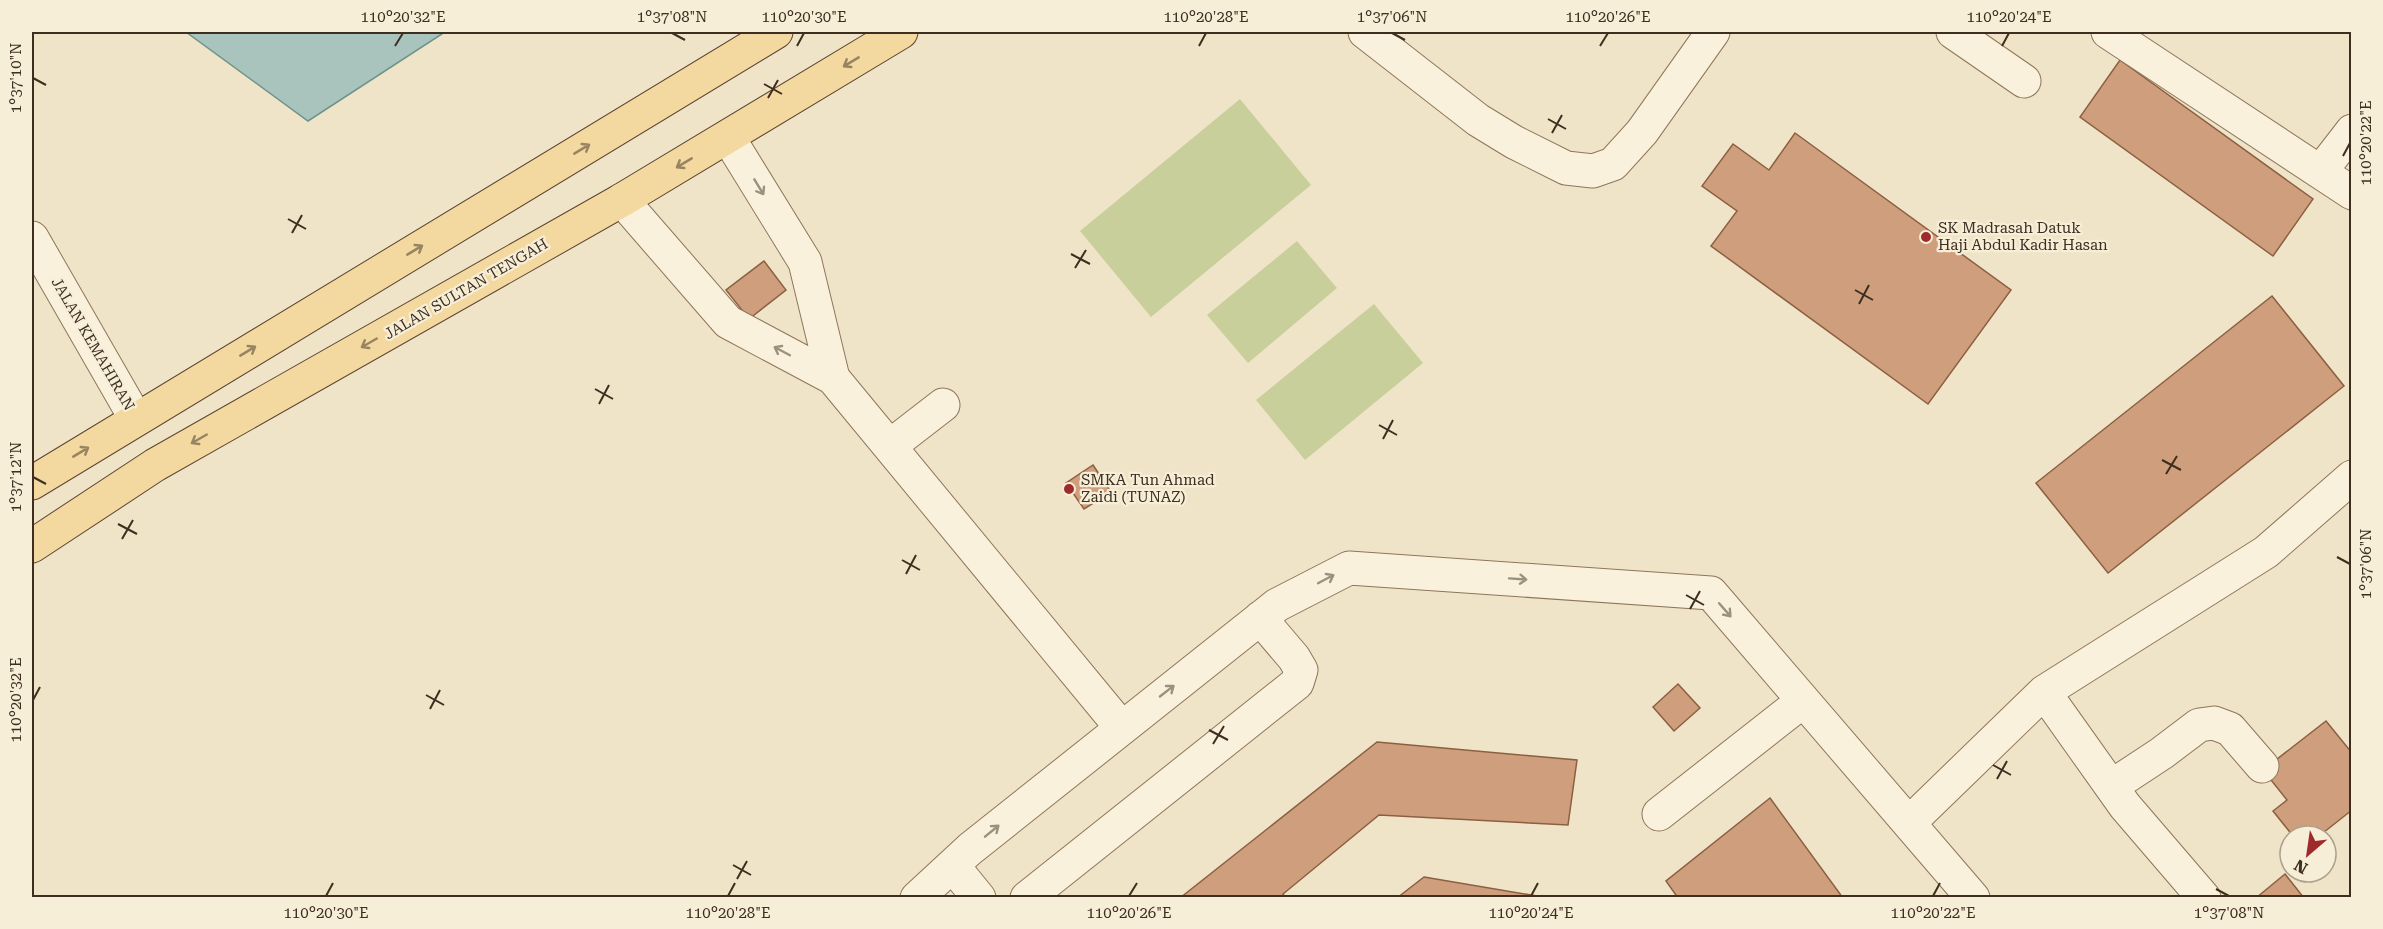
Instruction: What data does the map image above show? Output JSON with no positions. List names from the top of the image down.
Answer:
{
  "streets": {
    "main road": ["JALAN SULTAN TENGAH"],
    "lane": ["JALAN KEMAHIRAN"]
  },
  "places": ["SK Madrasah Datuk Haji Abdul Kadir Hasan", "SMKA Tun Ahmad Zaidi (TUNAZ)"],
  "north": "bottom left",
  "coordinates": [
    "110°20'32\"E",
    "1°37'08\"N",
    "110°20'30\"E",
    "110°20'28\"E",
    "1°37'06\"N",
    "110°20'26\"E",
    "110°20'24\"E",
    "1°37'10\"N",
    "110°20'22\"E",
    "1°37'12\"N"
  ]
}
